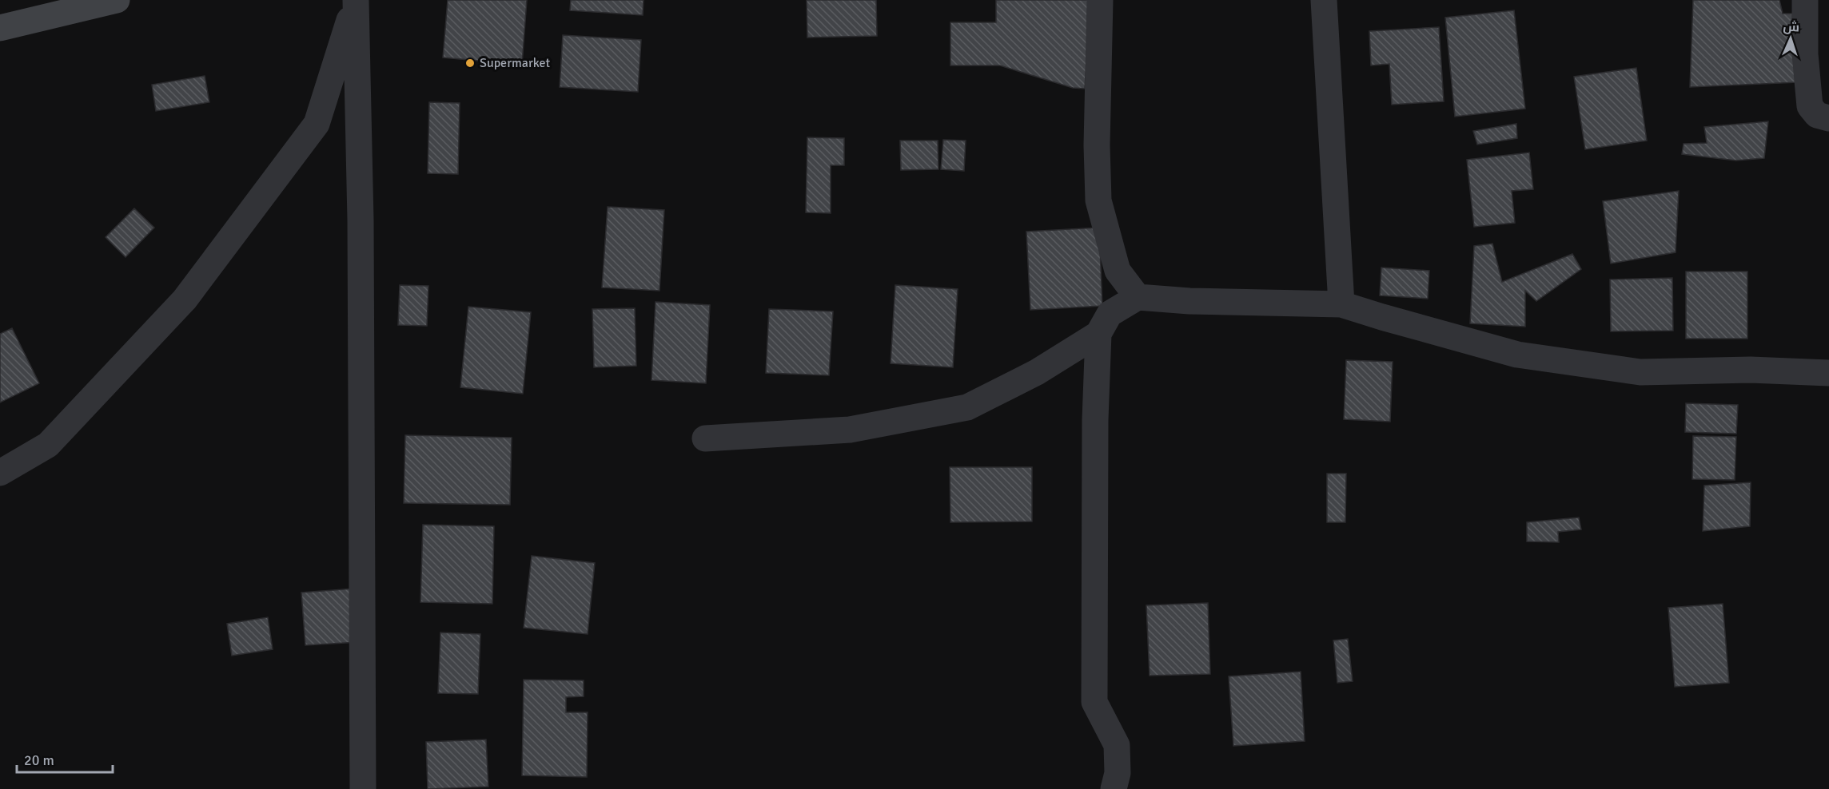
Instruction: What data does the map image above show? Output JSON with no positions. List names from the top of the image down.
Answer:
{
  "places": ["Supermarket"],
  "scale_bar": "20 m",
  "north": "top"
}
